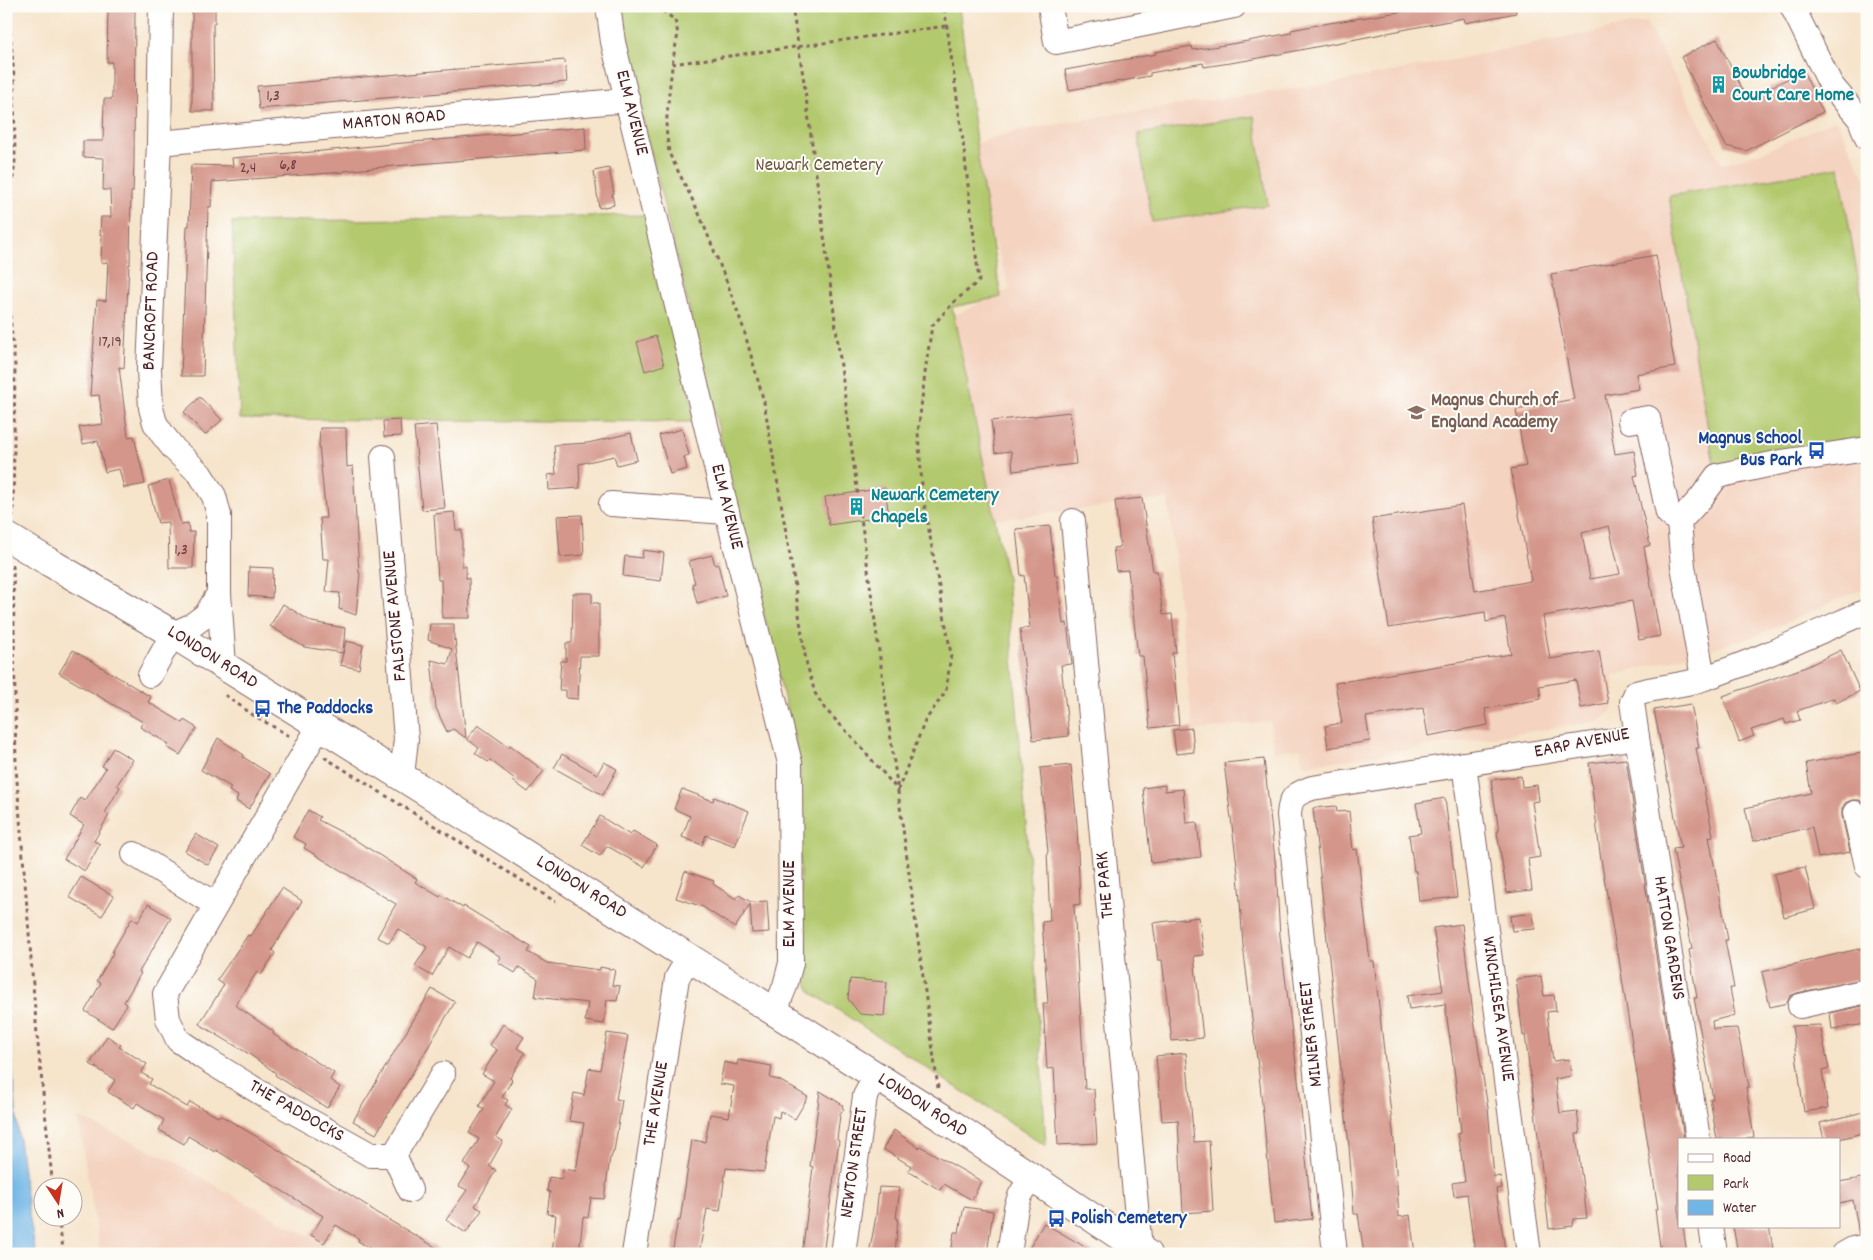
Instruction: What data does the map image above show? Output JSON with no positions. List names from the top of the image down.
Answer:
{
  "streets": {
    "main road": ["LONDON ROAD"],
    "street": [
      "ELM AVENUE",
      "MARTON ROAD",
      "BANCROFT ROAD",
      "FALSTONE AVENUE",
      "EARP AVENUE",
      "THE PARK",
      "HATTON GARDENS",
      "WINCHILSEA AVENUE",
      "MILNER STREET",
      "THE AVENUE",
      "THE PADDOCKS",
      "NEWTON STREET"
    ]
  },
  "crossings": [
    ["ELM AVENUE", "MARTON ROAD"],
    ["ELM AVENUE", "LONDON ROAD"],
    ["MARTON ROAD", "BANCROFT ROAD"],
    ["BANCROFT ROAD", "LONDON ROAD"],
    ["FALSTONE AVENUE", "LONDON ROAD"],
    ["LONDON ROAD", "THE PARK"],
    ["LONDON ROAD", "THE AVENUE"],
    ["LONDON ROAD", "THE PADDOCKS"],
    ["LONDON ROAD", "NEWTON STREET"],
    ["EARP AVENUE", "HATTON GARDENS"],
    ["EARP AVENUE", "WINCHILSEA AVENUE"],
    ["EARP AVENUE", "MILNER STREET"]
  ],
  "parks": ["Newark Cemetery"],
  "places": {
    "building": ["Bowbridge Court Care Home", "Newark Cemetery Chapels"],
    "school or university": ["Magnus Church of England Academy"],
    "bus stop": ["Magnus School Bus Park", "The Paddocks", "Polish Cemetery"]
  },
  "house_numbers": [
    "1,3",
    "6,8",
    "2,4",
    "17,19",
    "1,3"
  ],
  "legend": ["Road", "Park", "Water"],
  "north": "bottom"
}
